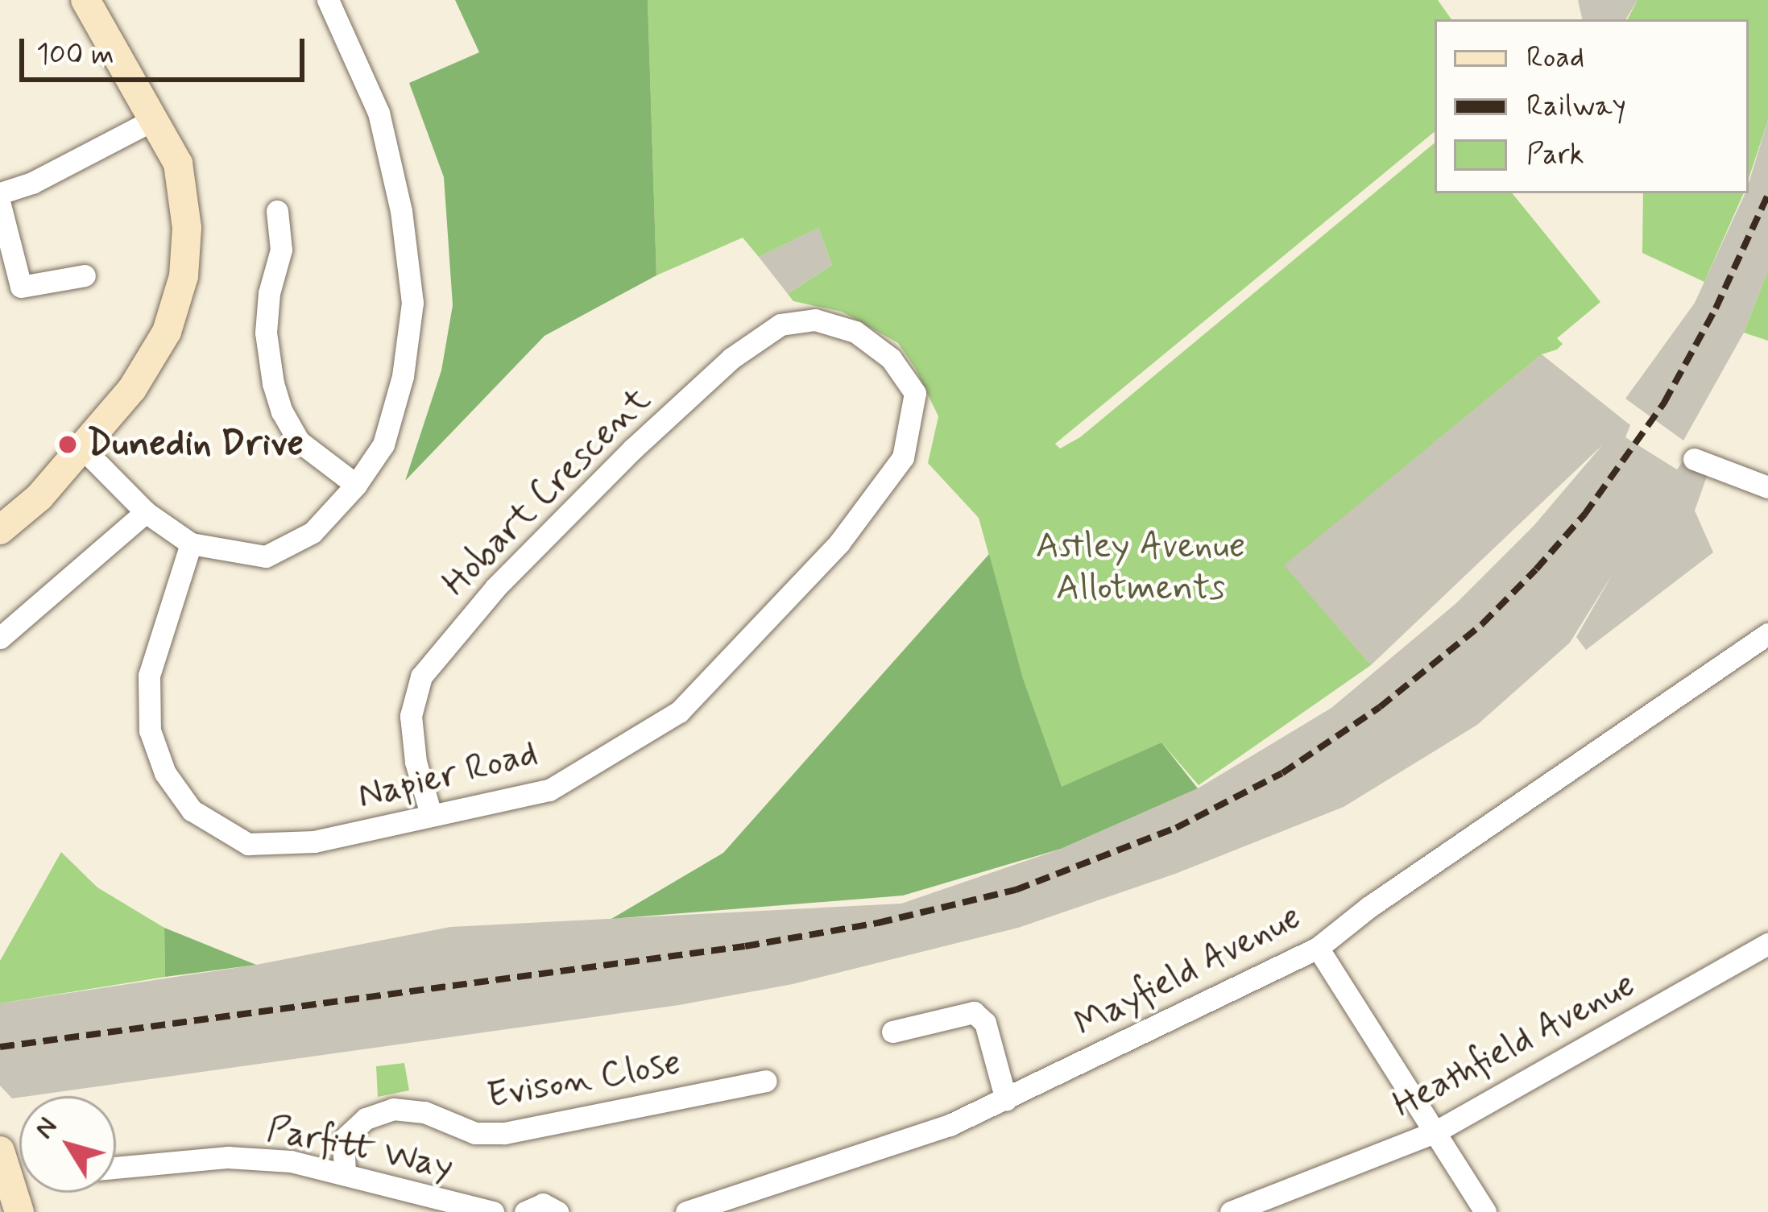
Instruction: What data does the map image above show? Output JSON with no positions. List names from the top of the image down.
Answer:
{
  "streets": {
    "street": [
      "Hobart Crescent",
      "Napier Road",
      "Mayfield Avenue",
      "Heathfield Avenue",
      "Evison Close",
      "Parfitt Way"
    ]
  },
  "crossings": [
    ["Hobart Crescent", "Napier Road"],
    ["Evison Close", "Parfitt Way"]
  ],
  "parks": ["Astley Avenue Allotments"],
  "places": ["Dunedin Drive"],
  "legend": ["Road", "Railway", "Park"],
  "scale_bar": "100 m",
  "north": "top left"
}
